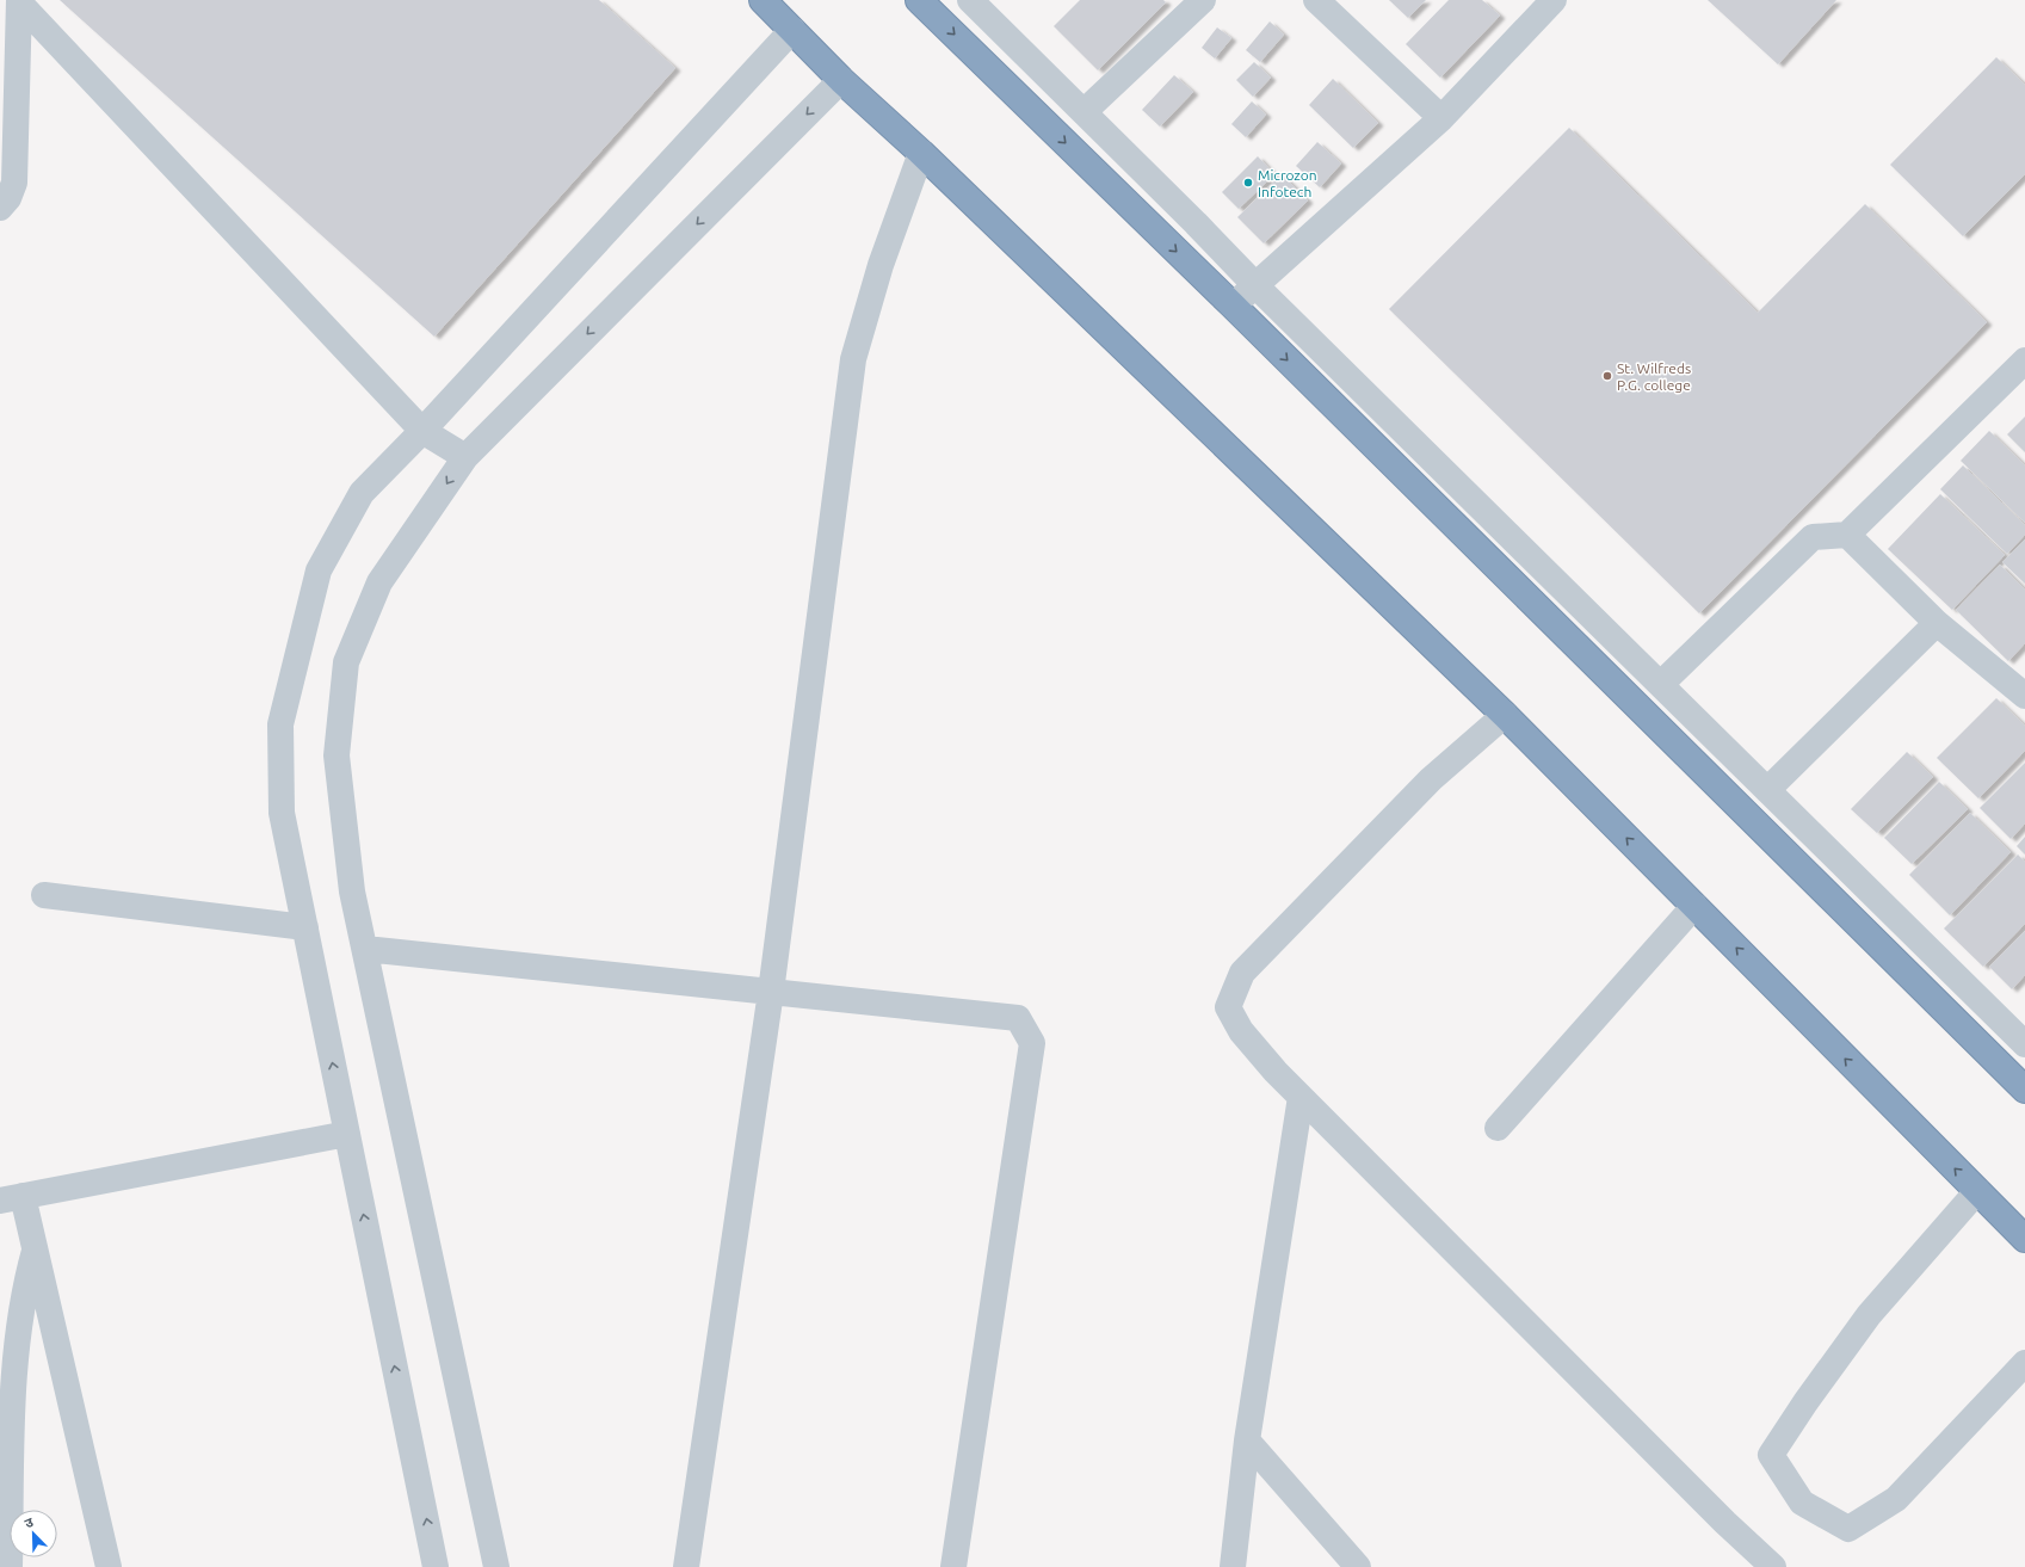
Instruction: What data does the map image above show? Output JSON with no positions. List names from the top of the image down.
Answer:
{
  "places": ["Microzon Infotech", "St. Wilfreds P.G. college"],
  "north": "top left"
}
